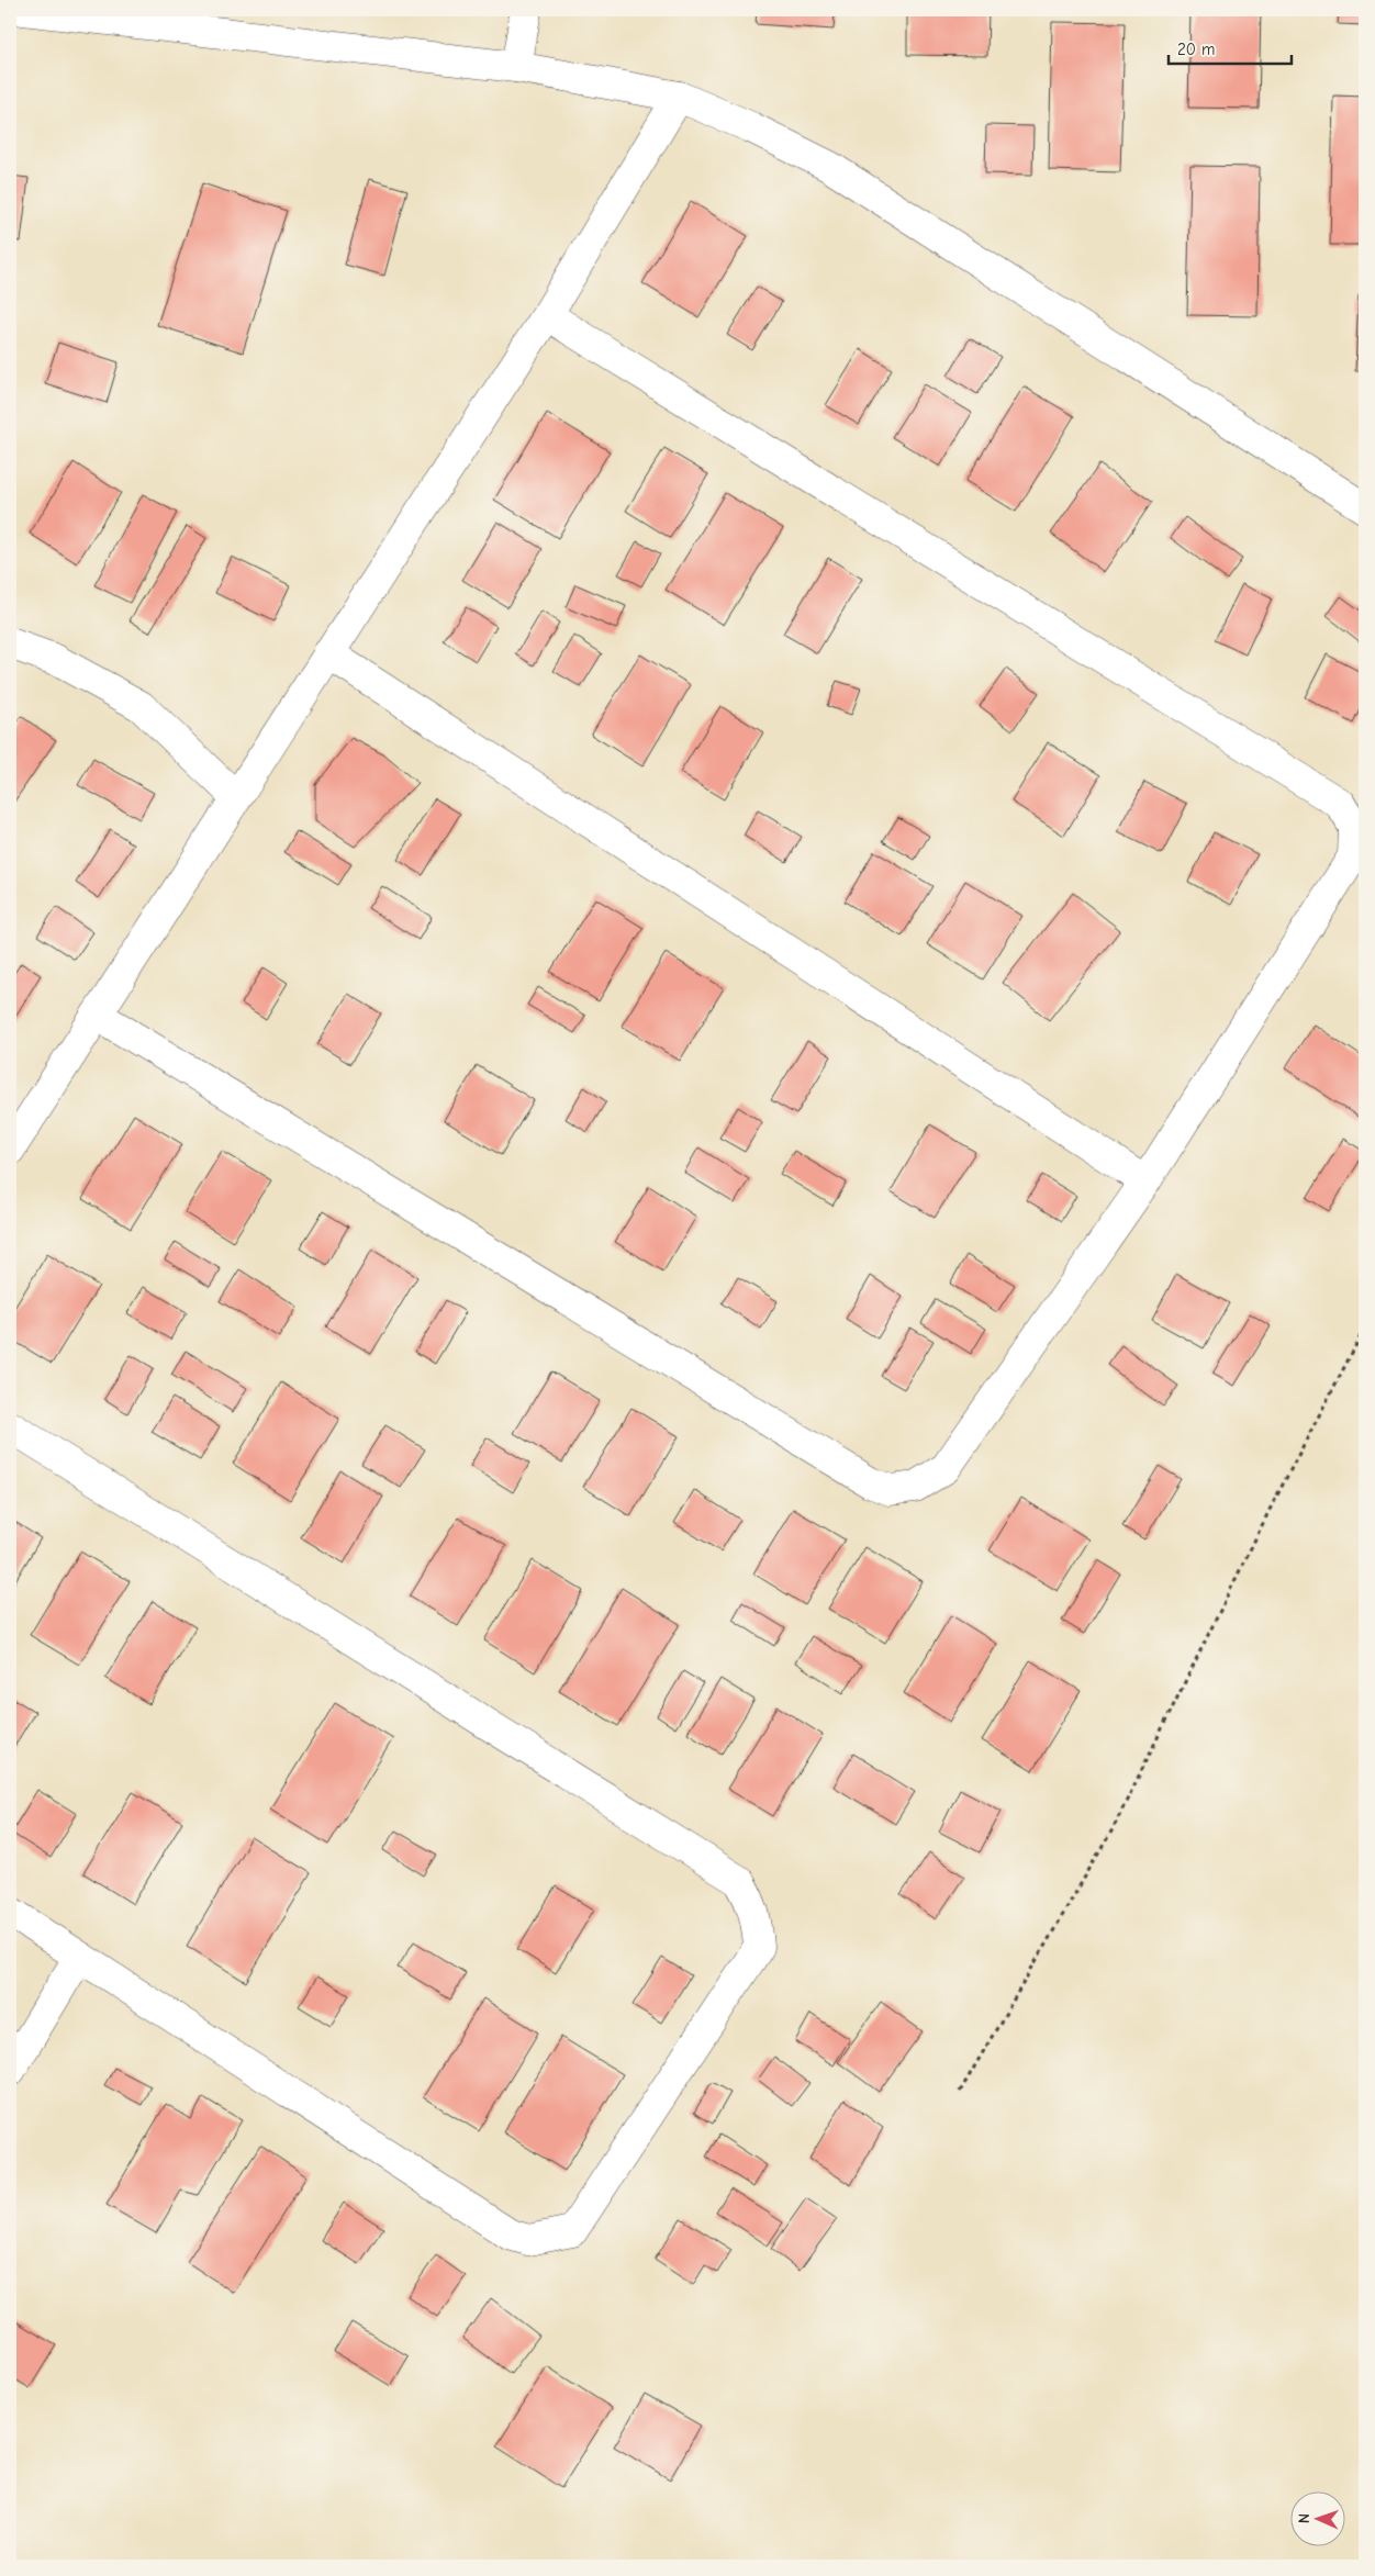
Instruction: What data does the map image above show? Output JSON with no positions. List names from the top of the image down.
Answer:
{
  "scale_bar": "20 m",
  "north": "left"
}
